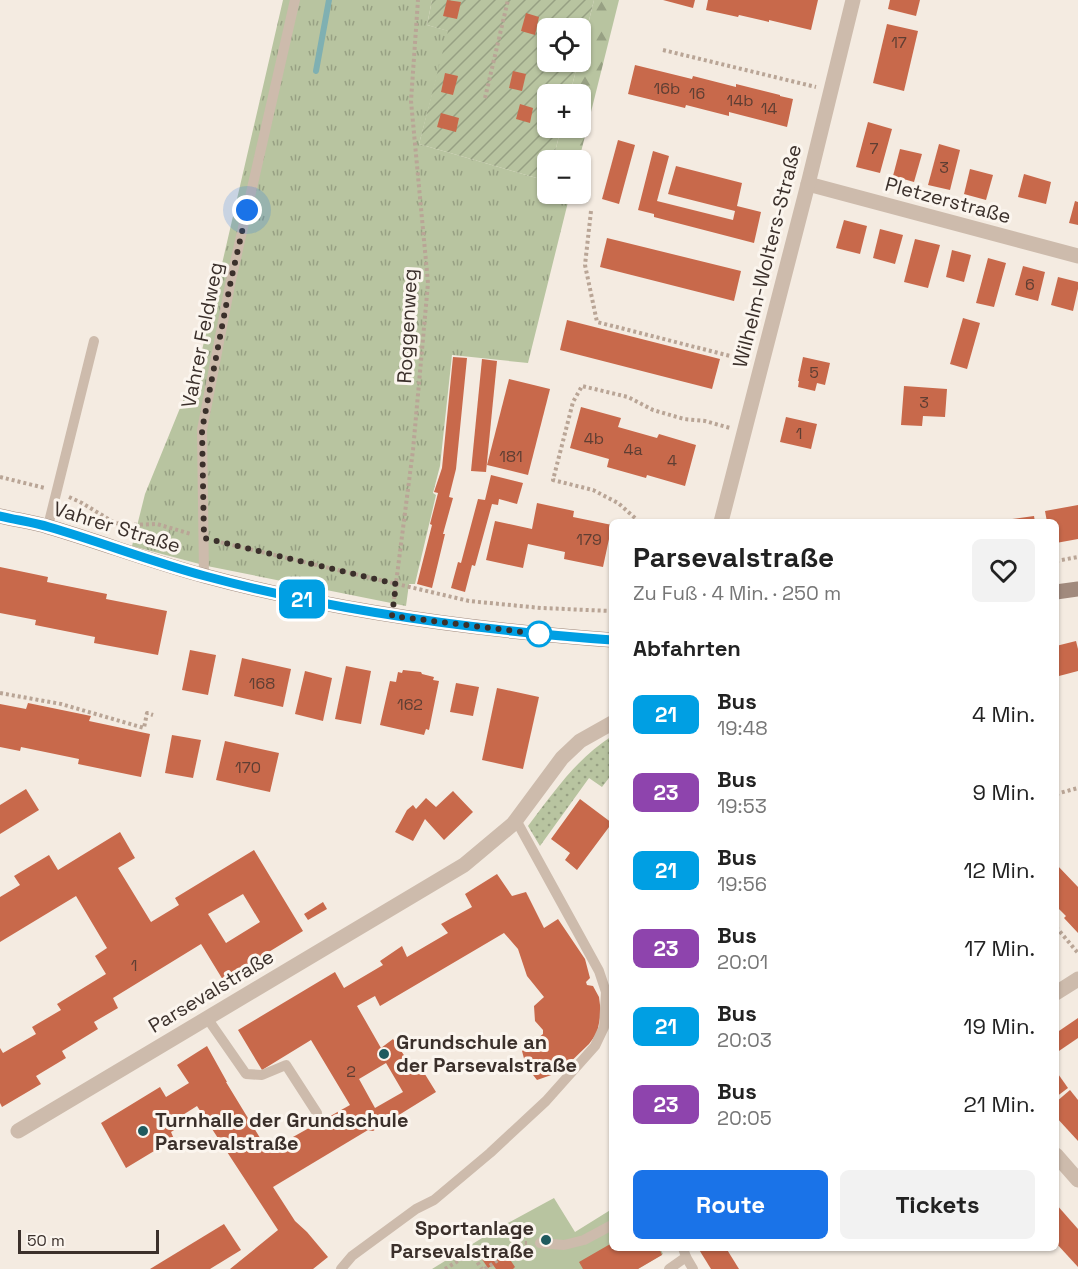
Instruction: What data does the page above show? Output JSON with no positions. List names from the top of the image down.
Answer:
{
  "streets": {
    "main road": ["Vahrer Straße"],
    "street": ["Pletzerstraße", "Wilhelm-Wolters-Straße", "Parsevalstraße"],
    "lane": ["Vahrer Feldweg"],
    "path": ["Roggenweg"]
  },
  "crossings": [
    ["Pletzerstraße", "Wilhelm-Wolters-Straße"],
    ["Roggenweg", "Vahrer Straße"],
    ["Vahrer Feldweg", "Vahrer Straße"]
  ],
  "places": ["Grundschule an der Parsevalstraße", "Turnhalle der Grundschule Parsevalstraße", "Sportanlage Parsevalstraße"],
  "lines": ["bus line 21"],
  "house_numbers": [
    "17",
    "16b",
    "16",
    "14b",
    "14",
    "7",
    "3",
    "6",
    "5",
    "3",
    "1",
    "4b",
    "4a",
    "181",
    "4",
    "179",
    "168",
    "162",
    "170",
    "1",
    "2"
  ],
  "scale_bar": "50 m",
  "page": {
    "on_map": "21",
    "map_buttons": ["+", "−"],
    "heading": [
      ["Parsevalstraße", "Zu Fuß · 4 Min. · 250 m"],
      "Abfahrten"
    ],
    "list": [
      {
        "mark": "21",
        "name": "Bus",
        "note": "19:48",
        "value": "4 Min."
      },
      {
        "mark": "23",
        "name": "Bus",
        "note": "19:53",
        "value": "9 Min."
      },
      {
        "mark": "21",
        "name": "Bus",
        "note": "19:56",
        "value": "12 Min."
      },
      {
        "mark": "23",
        "name": "Bus",
        "note": "20:01",
        "value": "17 Min."
      },
      {
        "mark": "21",
        "name": "Bus",
        "note": "20:03",
        "value": "19 Min."
      },
      {
        "mark": "23",
        "name": "Bus",
        "note": "20:05",
        "value": "21 Min."
      }
    ],
    "buttons": ["Route", "Tickets"],
    "scale": "50 m"
  }
}
